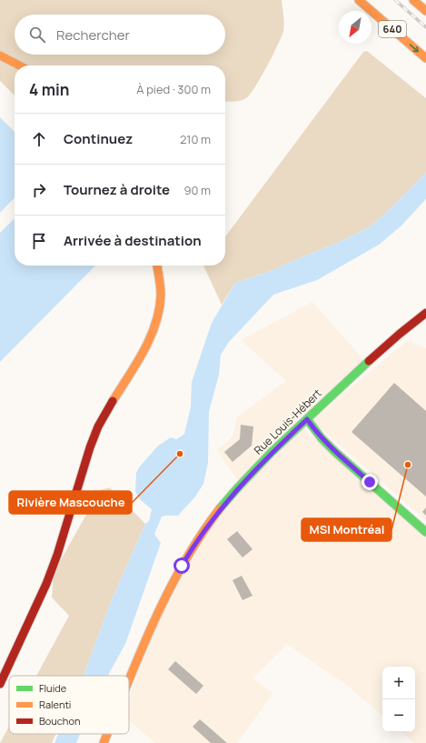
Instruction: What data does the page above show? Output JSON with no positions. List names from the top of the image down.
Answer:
{
  "streets": {
    "main road": ["640", "Rue Louis-Hébert"]
  },
  "places": ["Rivière Mascouche", "MSI Montréal"],
  "legend": ["Fluide", "Ralenti", "Bouchon"],
  "north": "bottom left",
  "page": {
    "search": "Rechercher",
    "heading": ["4 min", "À pied · 300 m"],
    "list": [
      ["Continuez", "210 m"],
      ["Tournez à droite", "90 m"],
      "Arrivée à destination"
    ],
    "map_buttons": ["+", "−"]
  }
}
